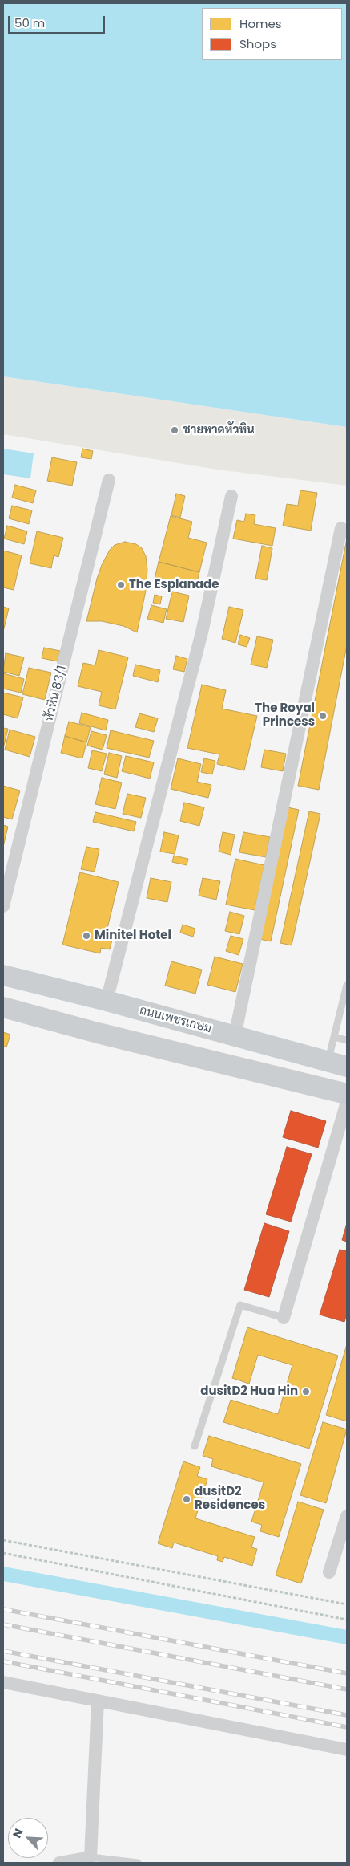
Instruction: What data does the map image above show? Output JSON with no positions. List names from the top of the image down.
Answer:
{
  "streets": {
    "main road": ["ถนนเพชรเกษม"],
    "street": ["หัวหิน 83/1"]
  },
  "places": [
    "ชายหาดหัวหิน",
    "The Esplanade",
    "The Royal Princess",
    "Minitel Hotel",
    "dusitD2 Hua Hin",
    "dusitD2 Residences"
  ],
  "legend": ["Homes", "Shops"],
  "scale_bar": "50 m",
  "north": "top left"
}
